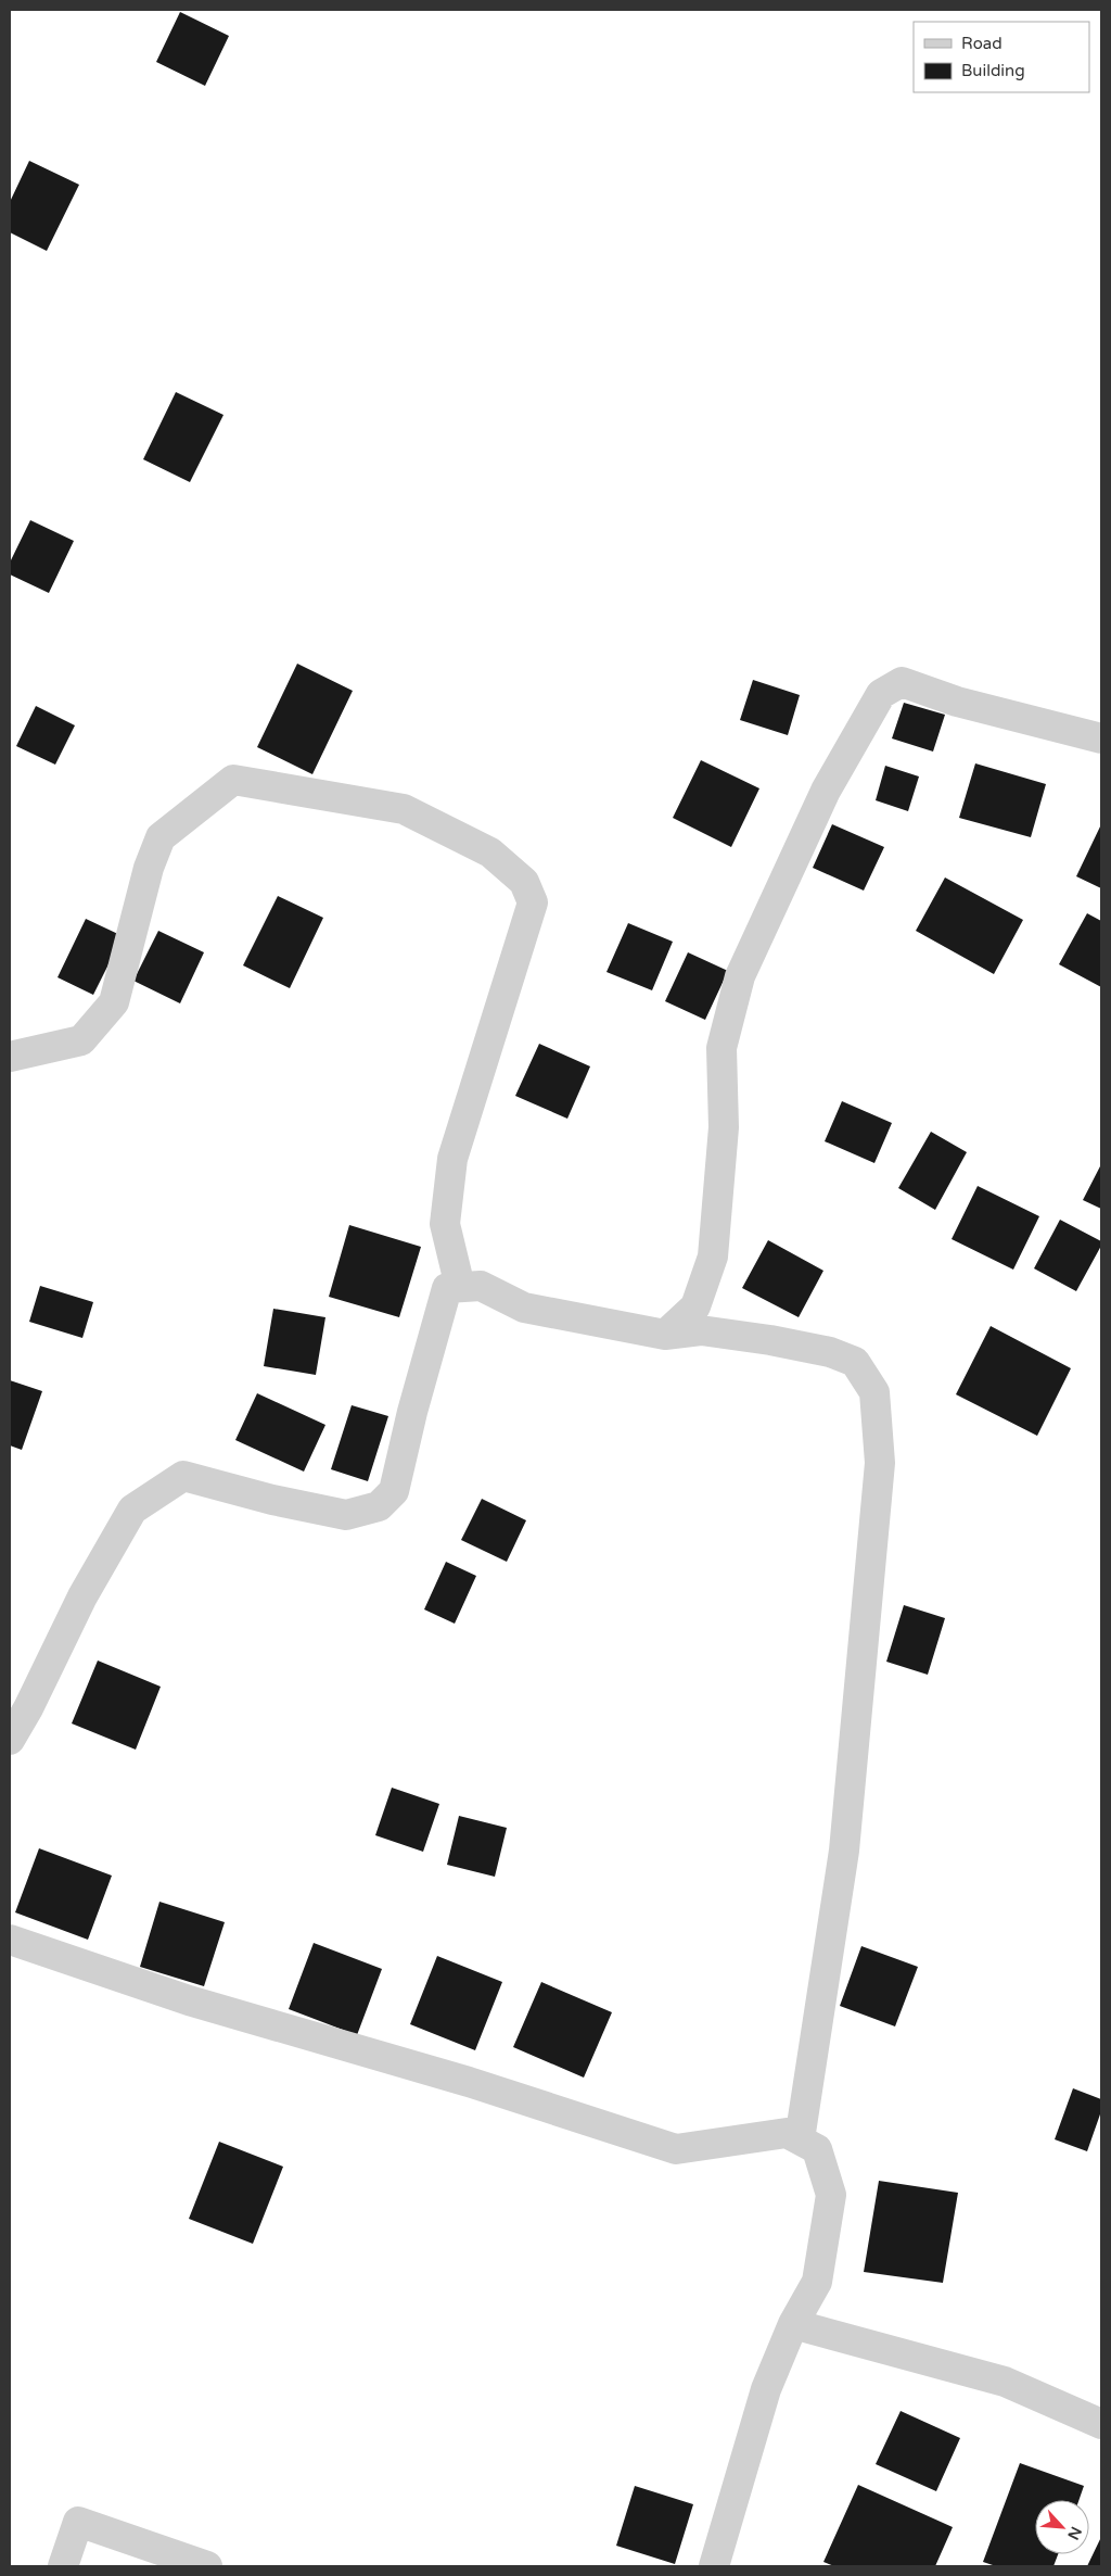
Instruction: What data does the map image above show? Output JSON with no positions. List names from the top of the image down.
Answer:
{
  "legend": ["Road", "Building"],
  "north": "bottom right"
}
